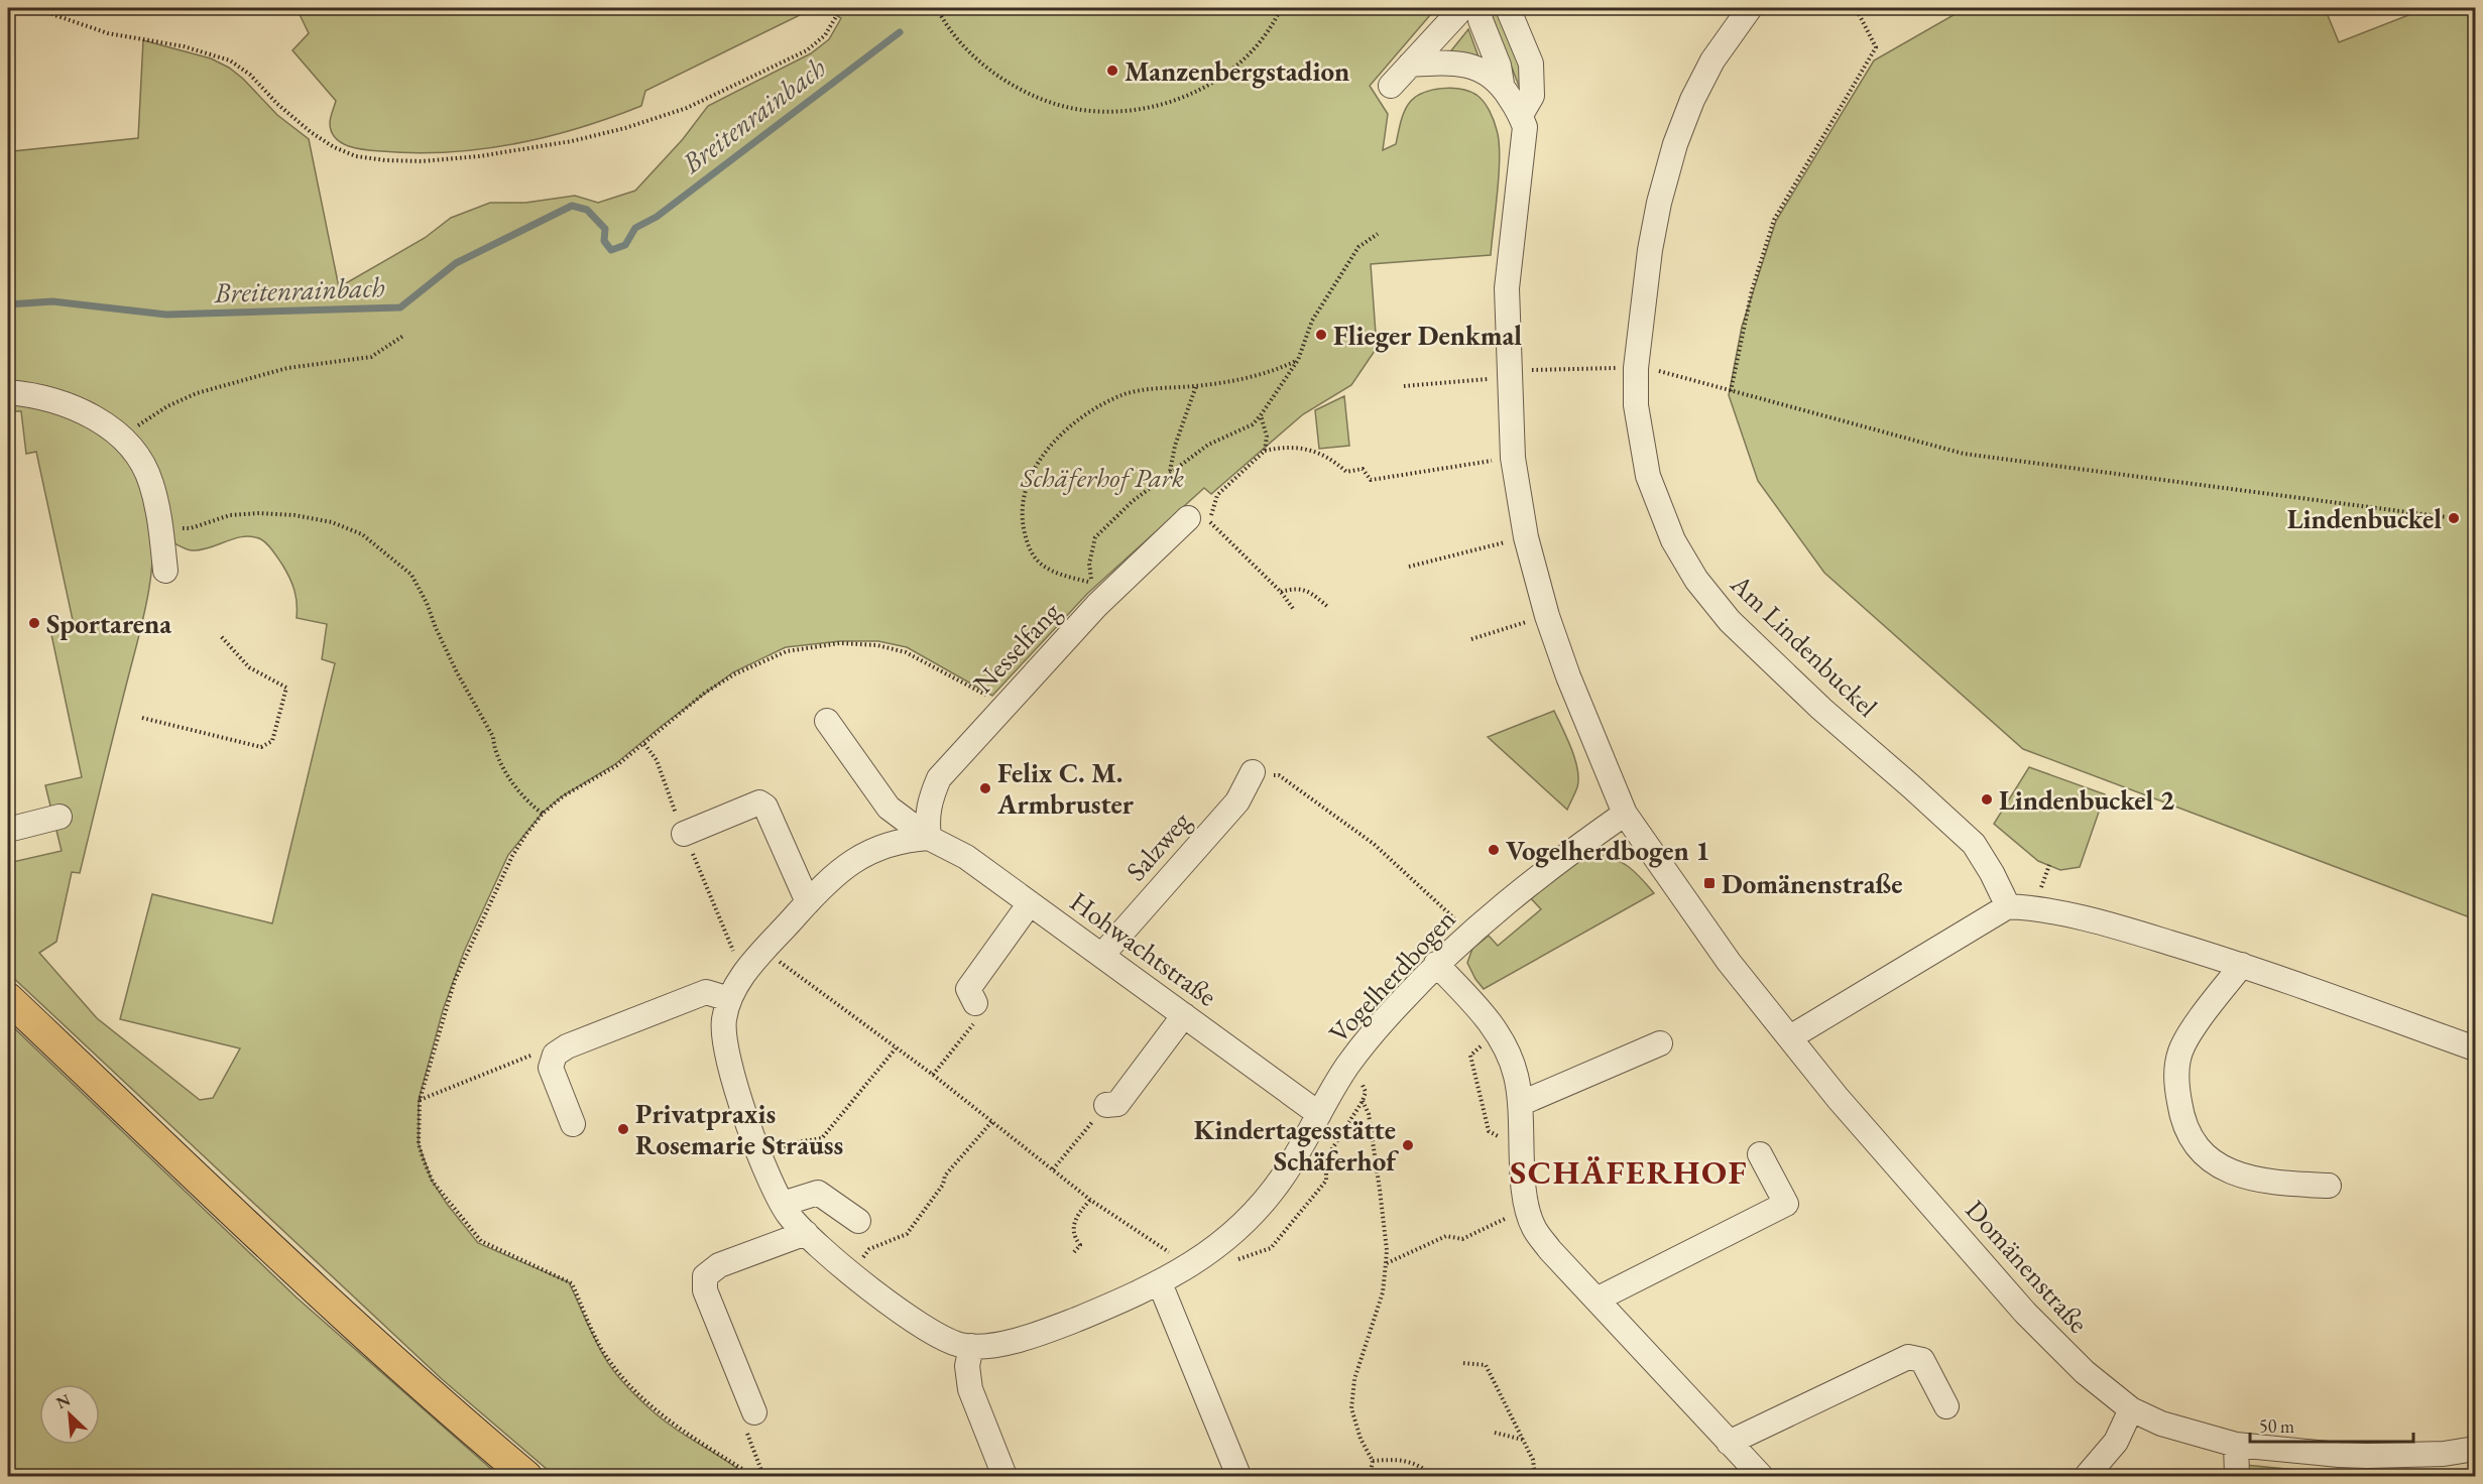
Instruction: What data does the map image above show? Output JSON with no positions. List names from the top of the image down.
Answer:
{
  "streets": {
    "street": [
      "Am Lindenbuckel",
      "Nesselfang",
      "Salzweg",
      "Hohwachtstraße",
      "Vogelherdbogen",
      "Domänenstraße"
    ]
  },
  "crossings": [
    ["Nesselfang", "Hohwachtstraße"],
    ["Nesselfang", "Vogelherdbogen"],
    ["Salzweg", "Hohwachtstraße"],
    ["Hohwachtstraße", "Vogelherdbogen"],
    ["Vogelherdbogen", "Domänenstraße"]
  ],
  "districts": ["SCHÄFERHOF"],
  "water": ["Breitenrainbach"],
  "parks": ["Schäferhof Park"],
  "places": {
    "other": [
      "Manzenbergstadion",
      "Flieger Denkmal",
      "Lindenbuckel",
      "Sportarena",
      "Felix C. M. Armbruster",
      "Lindenbuckel 2",
      "Vogelherdbogen 1",
      "Privatpraxis Rosemarie Strauss",
      "Kindertagesstätte Schäferhof"
    ],
    "transit": ["Domänenstraße"]
  },
  "scale_bar": "50 m",
  "north": "top left"
}
